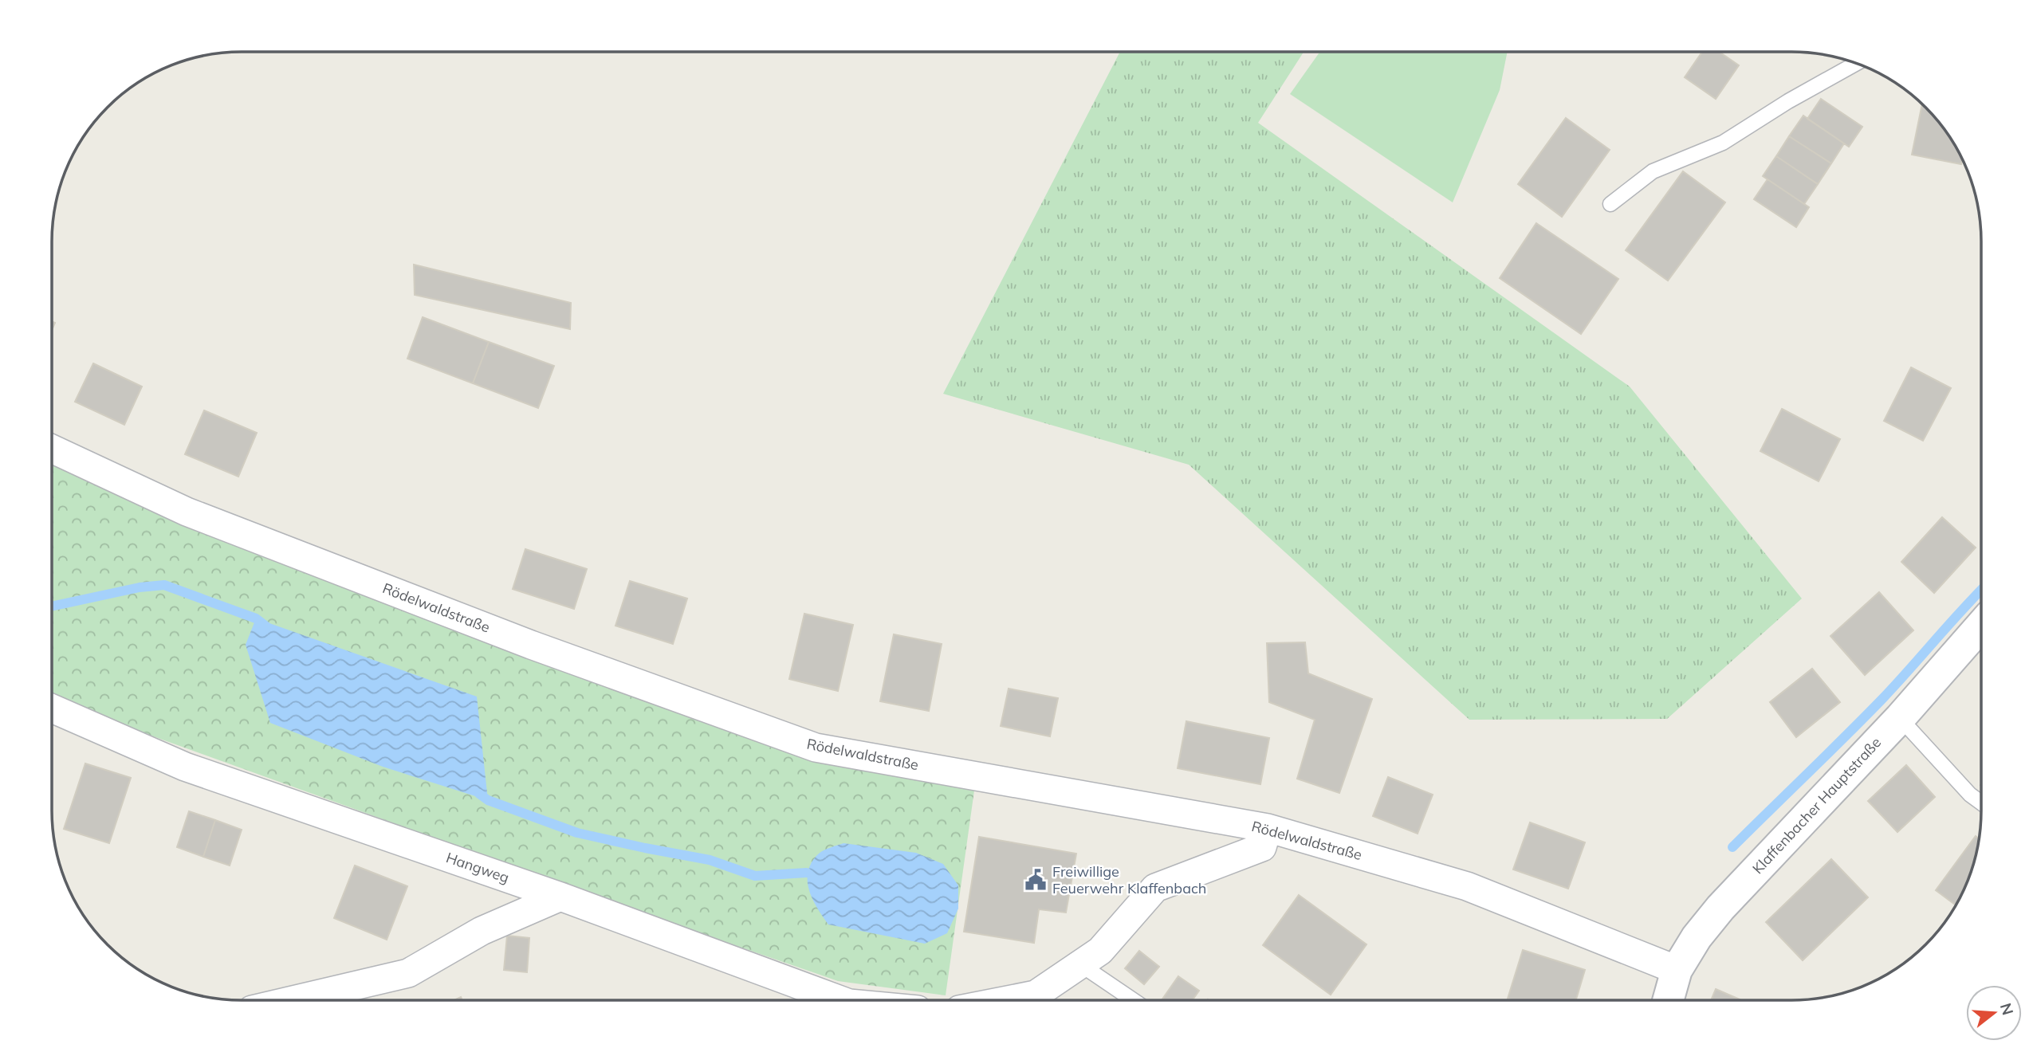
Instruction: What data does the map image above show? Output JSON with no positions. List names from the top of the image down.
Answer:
{
  "streets": {
    "street": ["Rödelwaldstraße", "Klaffenbacher Hauptstraße", "Hangweg"]
  },
  "crossings": [
    ["Rödelwaldstraße", "Klaffenbacher Hauptstraße"]
  ],
  "places": {
    "public building": ["Freiwillige Feuerwehr Klaffenbach"]
  },
  "north": "right"
}
